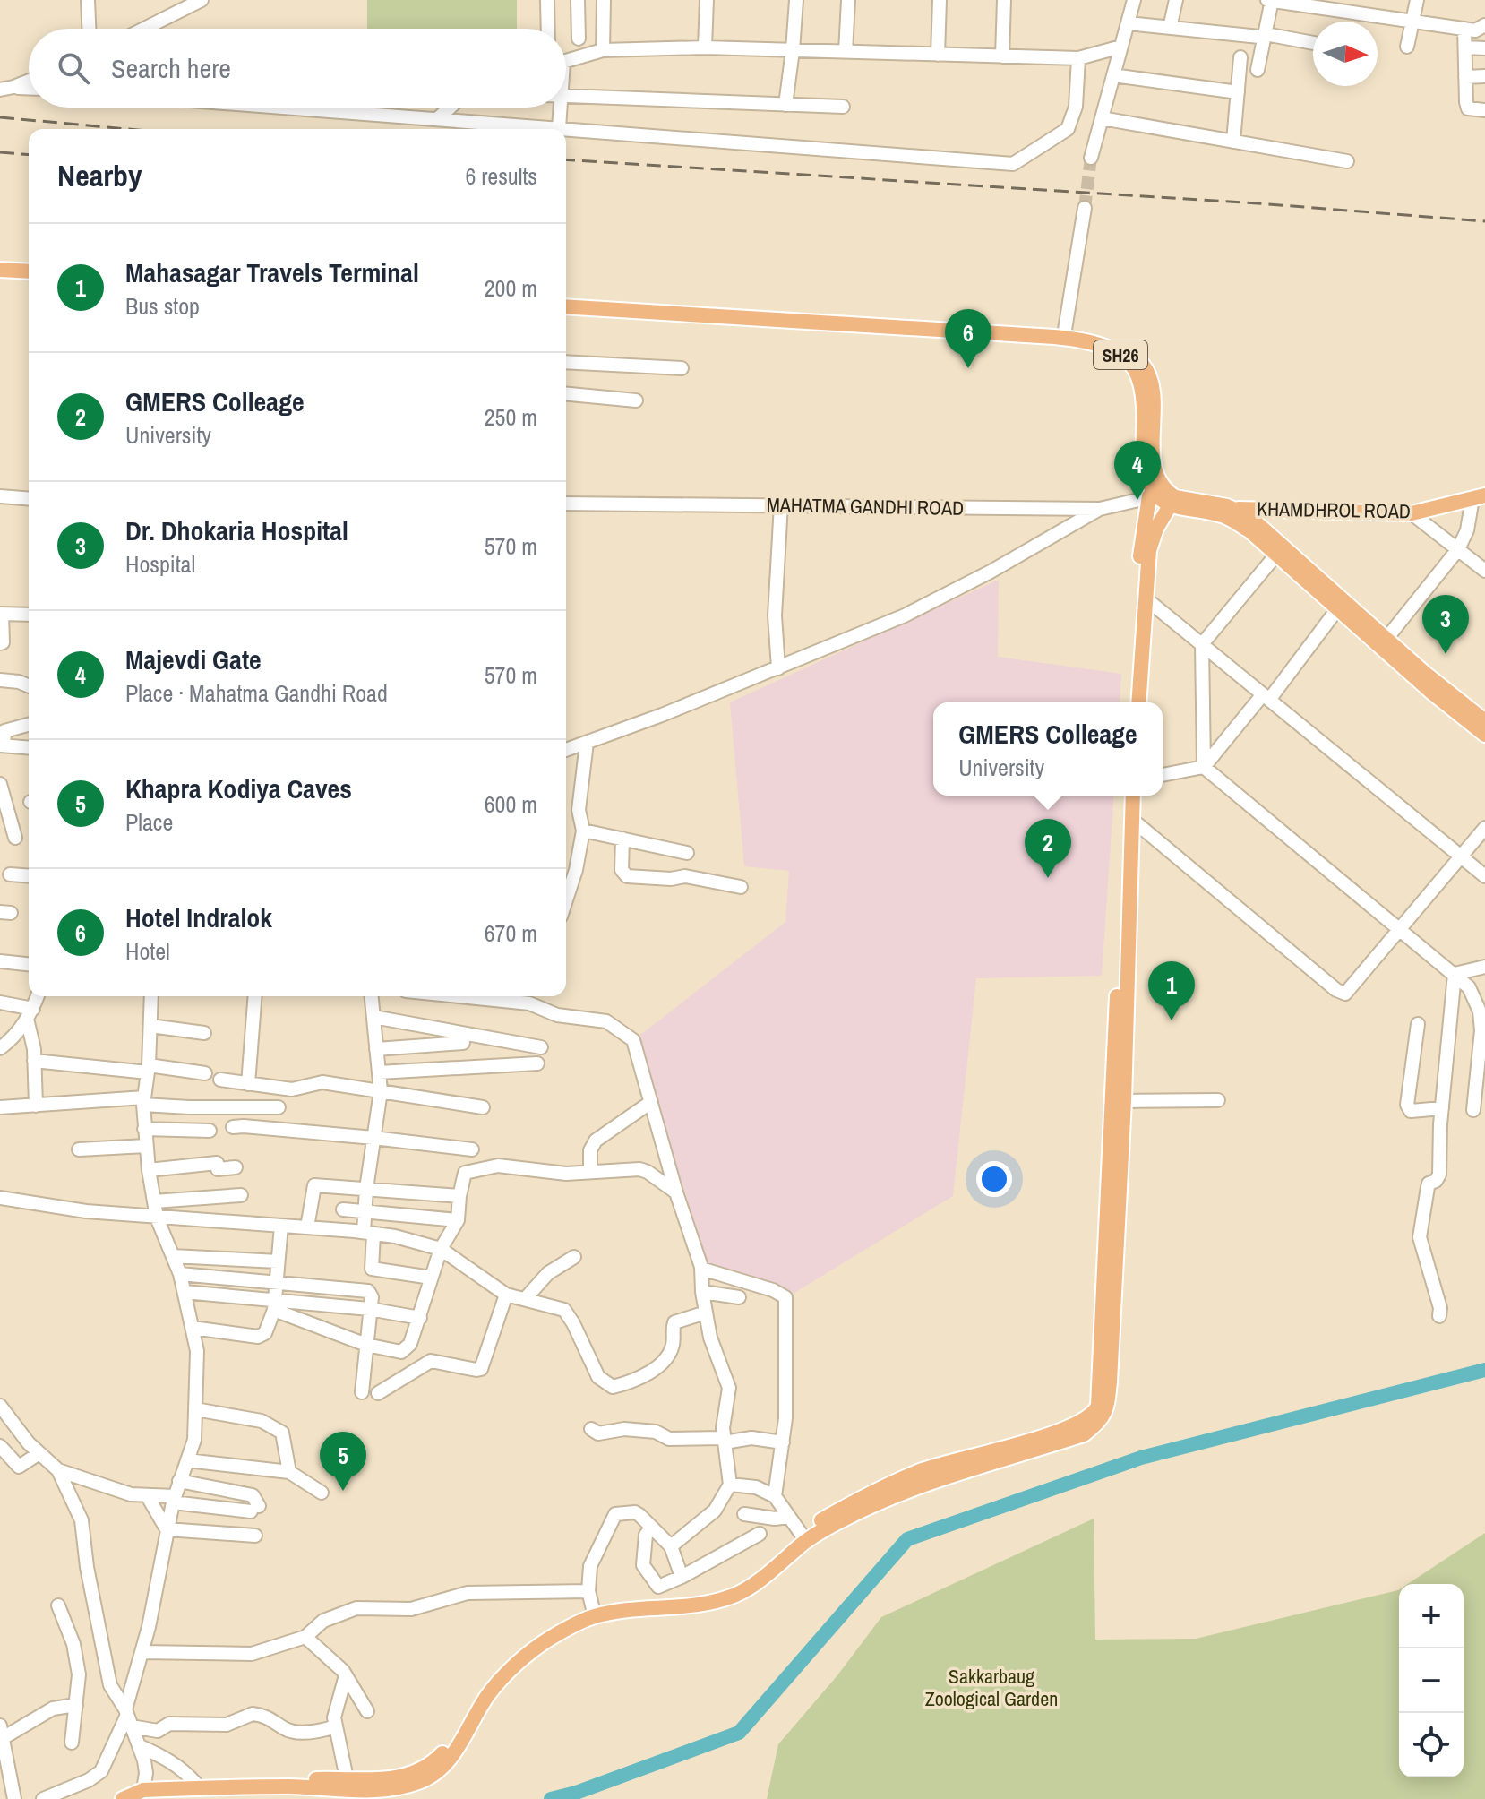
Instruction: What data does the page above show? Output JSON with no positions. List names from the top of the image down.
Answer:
{
  "streets": {
    "main road": ["SH26", "KHAMDHROL ROAD"],
    "street": ["MAHATMA GANDHI ROAD"]
  },
  "crossings": [
    ["SH26", "MAHATMA GANDHI ROAD"]
  ],
  "parks": ["Sakkarbaug Zoological Garden"],
  "north": "right",
  "page": {
    "search": "Search here",
    "heading": ["Nearby", "6 results"],
    "list": [
      {
        "mark": "1",
        "name": "Mahasagar Travels Terminal",
        "note": "Bus stop",
        "value": "200 m"
      },
      {
        "mark": "2",
        "name": "GMERS Colleage",
        "note": "University",
        "value": "250 m"
      },
      {
        "mark": "3",
        "name": "Dr. Dhokaria Hospital",
        "note": "Hospital",
        "value": "570 m"
      },
      {
        "mark": "4",
        "name": "Majevdi Gate",
        "note": "Place · Mahatma Gandhi Road",
        "value": "570 m"
      },
      {
        "mark": "5",
        "name": "Khapra Kodiya Caves",
        "note": "Place",
        "value": "600 m"
      },
      {
        "mark": "6",
        "name": "Hotel Indralok",
        "note": "Hotel",
        "value": "670 m"
      }
    ],
    "pins": [
      "6",
      "4",
      "3",
      "2",
      "1",
      "5"
    ],
    "popup": ["GMERS Colleage", "University"],
    "map_buttons": ["+", "−"]
  }
}
